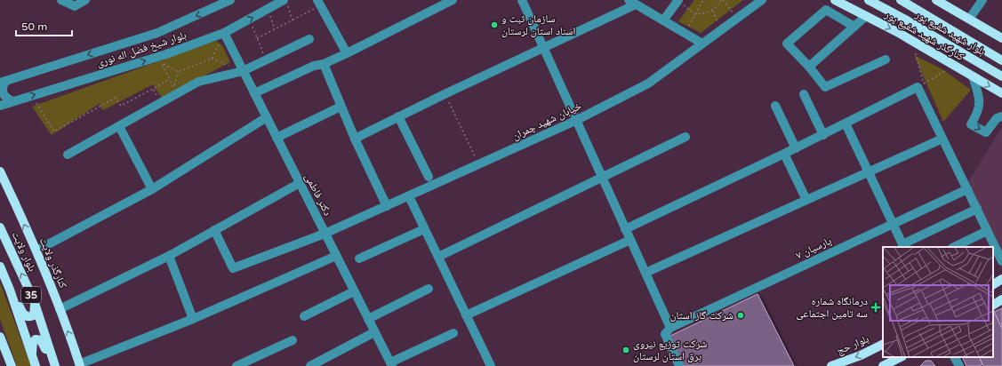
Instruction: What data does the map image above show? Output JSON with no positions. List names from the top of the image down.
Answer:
{
  "streets": {
    "main road": [
      "بلوار شهید شفیع پور",
      "کنارگذر شهید شفیع پور",
      "بلوار ولایت",
      "کنارگذر ولایت",
      "35",
      "بلوار حج"
    ],
    "street": [
      "بلوار شیخ فضل اله نوری",
      "خیابان شهید چمران",
      "دکتر فاطمی",
      "پارسیان ۷"
    ]
  },
  "crossings": [
    ["بلوار شیخ فضل اله نوری", "دکتر فاطمی"],
    ["خیابان شهید چمران", "دکتر فاطمی"]
  ],
  "one_way": ["کنارگذر شهید شفیع پور", "بلوار حج"],
  "places": {
    "other": ["سازمان ثبت و اسناد استان لرستان", "شرکت گاز استان", "شرکت توزیع نیروی برق استان لرستان"],
    "health": ["درمانگاه شماره سه تامین اجتماعی"]
  },
  "scale_bar": "50 m"
}
